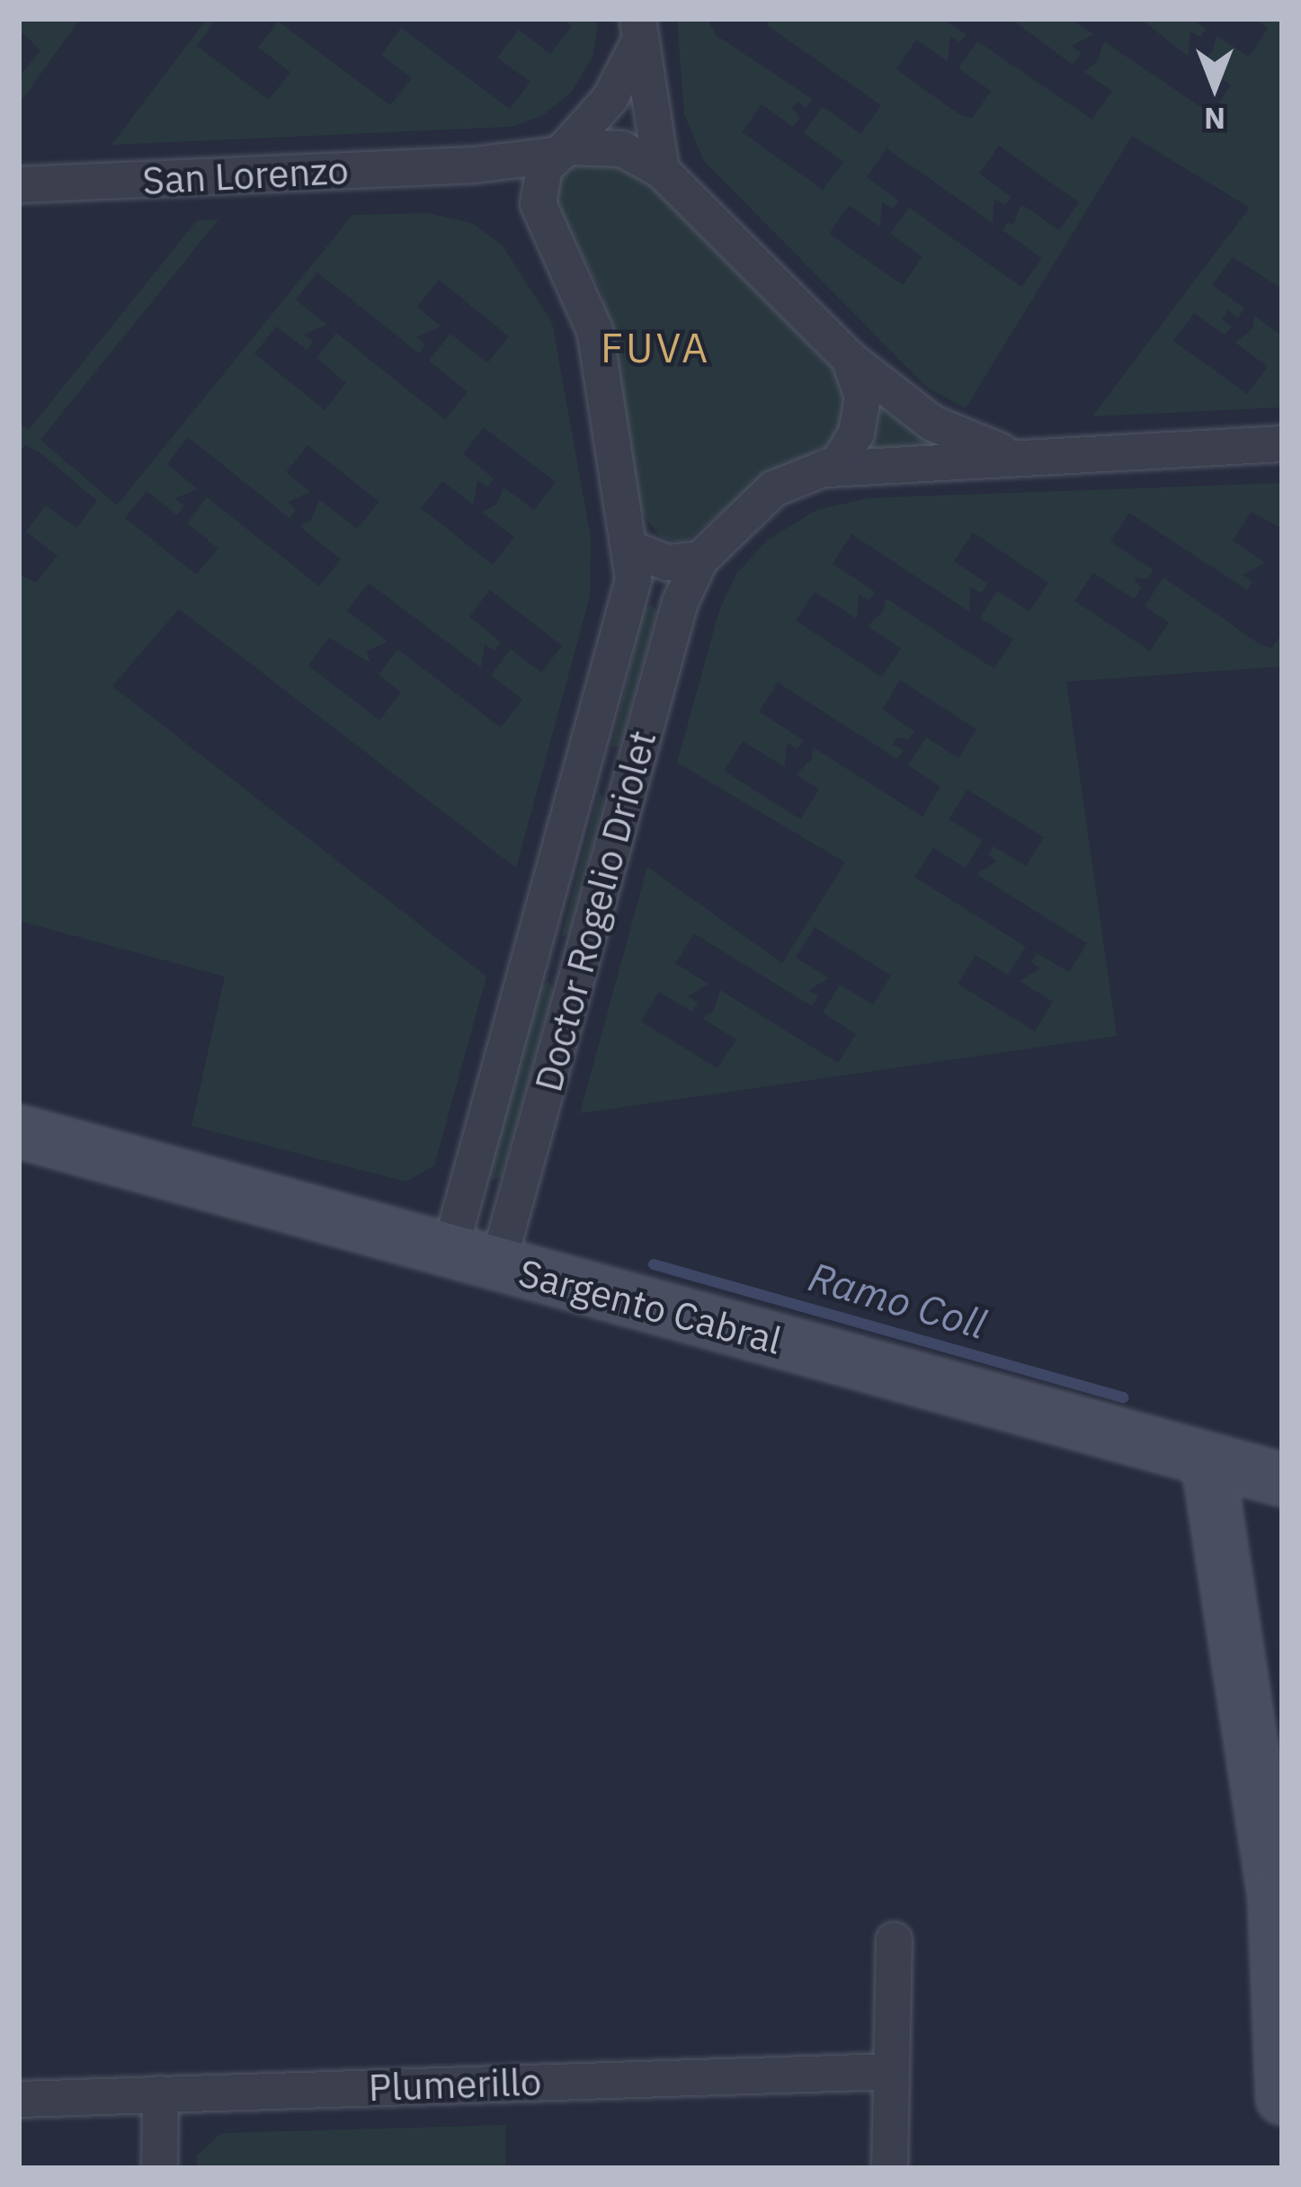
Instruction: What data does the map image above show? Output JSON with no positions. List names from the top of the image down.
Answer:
{
  "streets": {
    "main road": ["Sargento Cabral"],
    "street": ["San Lorenzo", "Doctor Rogelio Driolet", "Plumerillo"]
  },
  "crossings": [
    ["San Lorenzo", "Doctor Rogelio Driolet"],
    ["Doctor Rogelio Driolet", "Sargento Cabral"]
  ],
  "districts": ["FUVA"],
  "water": ["Ramo Coll"],
  "north": "bottom"
}
